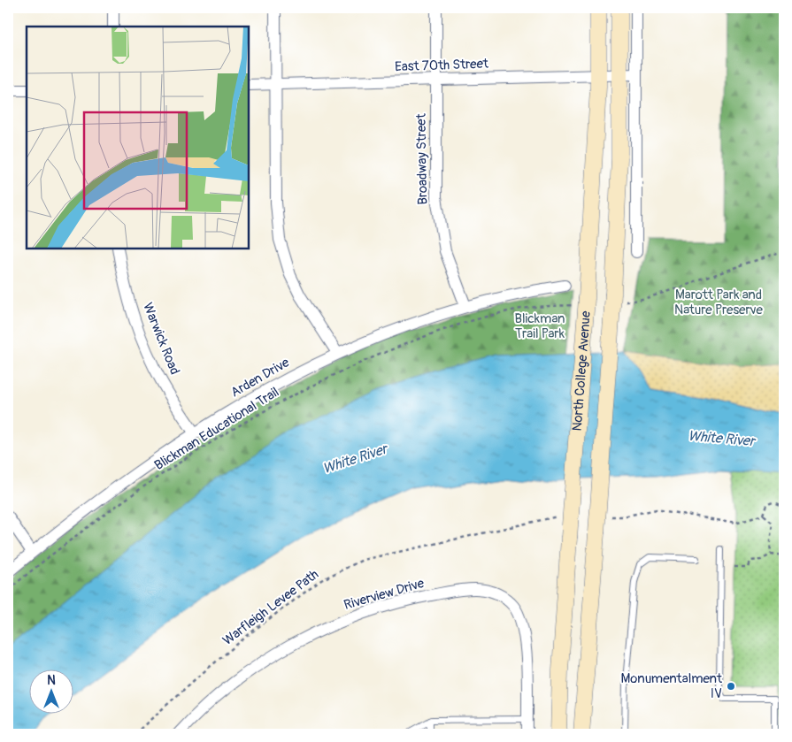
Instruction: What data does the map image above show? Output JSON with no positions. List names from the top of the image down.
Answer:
{
  "streets": {
    "main road": ["North College Avenue"],
    "street": [
      "East 70th Street",
      "Broadway Street",
      "Warwick Road",
      "Arden Drive",
      "Riverview Drive"
    ],
    "path": ["Blickman Educational Trail", "Warfleigh Levee Path"]
  },
  "crossings": [
    ["East 70th Street", "Broadway Street"],
    ["East 70th Street", "North College Avenue"],
    ["Broadway Street", "Arden Drive"],
    ["Warwick Road", "Arden Drive"],
    ["North College Avenue", "Blickman Educational Trail"]
  ],
  "water": ["White River"],
  "parks": ["Marott Park and Nature Preserve", "Blickman Trail Park"],
  "places": ["Monumentalment IV"],
  "north": "top"
}
